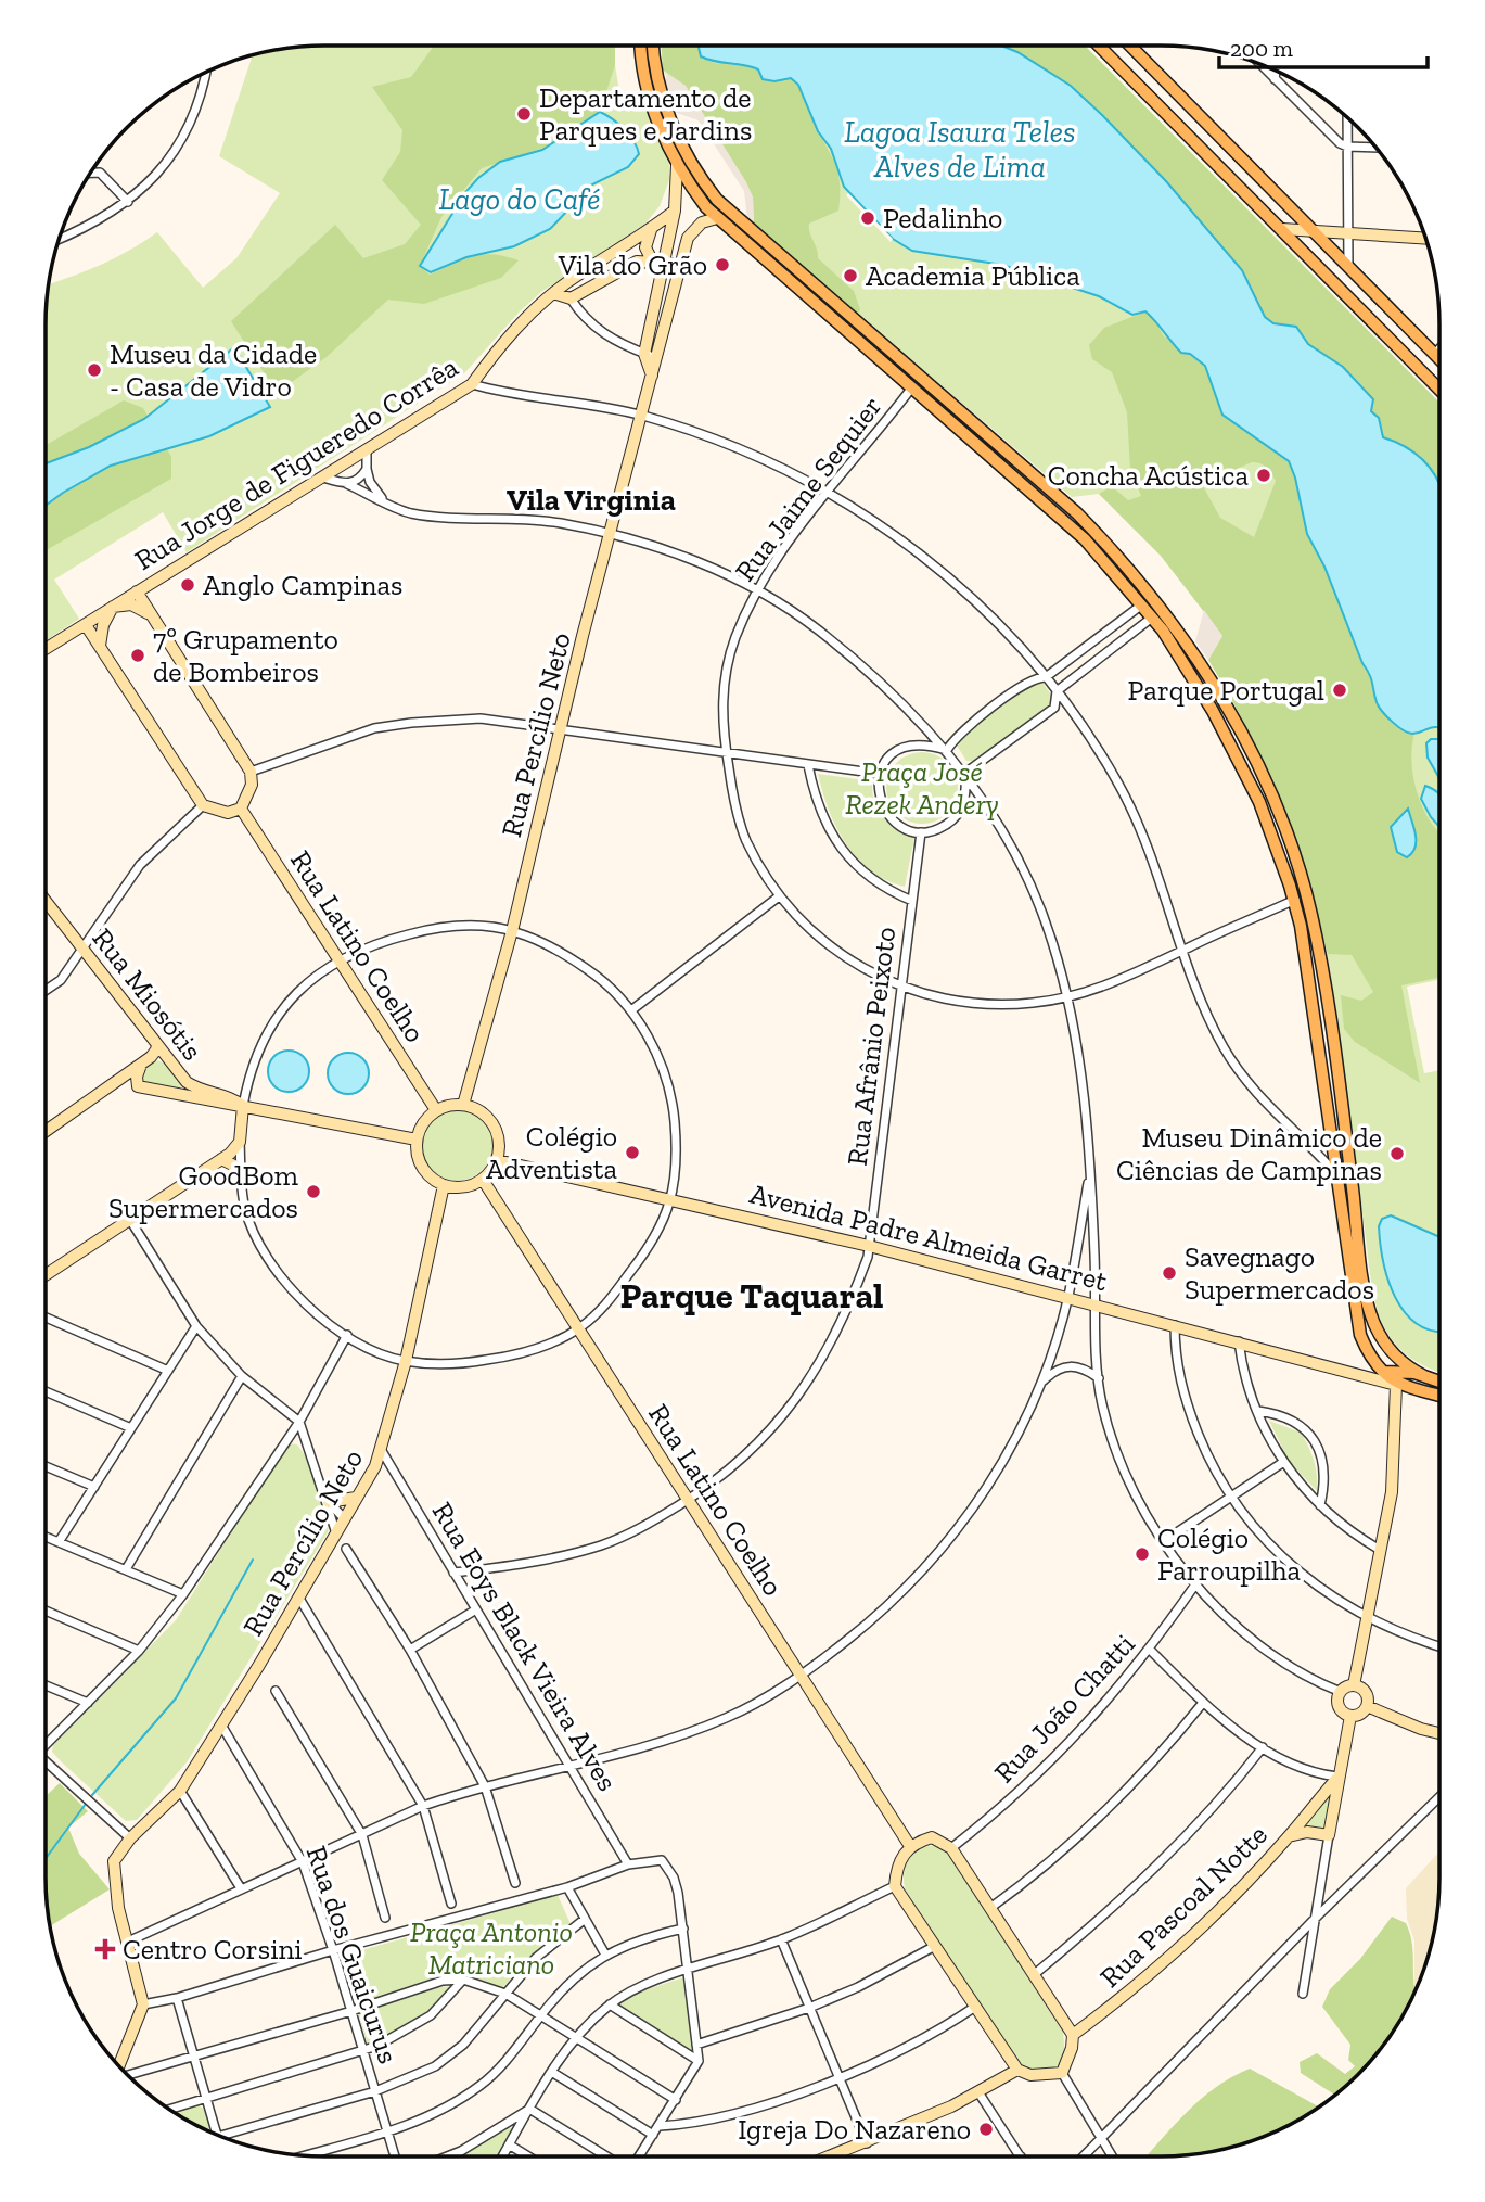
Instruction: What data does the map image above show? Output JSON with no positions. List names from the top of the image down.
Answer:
{
  "streets": {
    "street": [
      "Rua Jorge de Figueredo Corrêa",
      "Rua Jaime Sequier",
      "Rua Percílio Neto",
      "Rua Latino Coelho",
      "Rua Miosótis",
      "Rua Afrânio Peixoto",
      "Avenida Padre Almeida Garret",
      "Rua Eoys Black Vieira Alves",
      "Rua João Chatti",
      "Rua Pascoal Notte",
      "Rua dos Guaicurus"
    ]
  },
  "crossings": [
    ["Rua Jaime Sequier", "Rua Afrânio Peixoto"],
    ["Rua Percílio Neto", "Rua Latino Coelho"],
    ["Rua Percílio Neto", "Avenida Padre Almeida Garret"],
    ["Rua Percílio Neto", "Rua Eoys Black Vieira Alves"],
    ["Rua Percílio Neto", "Rua dos Guaicurus"],
    ["Rua Latino Coelho", "Rua Afrânio Peixoto"],
    ["Rua Latino Coelho", "Avenida Padre Almeida Garret"],
    ["Rua Afrânio Peixoto", "Avenida Padre Almeida Garret"],
    ["Rua Afrânio Peixoto", "Rua Eoys Black Vieira Alves"]
  ],
  "districts": ["Vila Virginia", "Parque Taquaral"],
  "water": ["Lagoa Isaura Teles Alves de Lima", "Lago do Café"],
  "parks": ["Praça José Rezek Andery", "Praça Antonio Matriciano"],
  "places": {
    "other": [
      "Departamento de Parques e Jardins",
      "Pedalinho",
      "Vila do Grão",
      "Academia Pública",
      "Museu da Cidade - Casa de Vidro",
      "Concha Acústica",
      "Anglo Campinas",
      "7º Grupamento de Bombeiros",
      "Parque Portugal",
      "Colégio Adventista",
      "Museu Dinâmico de Ciências de Campinas",
      "GoodBom Supermercados",
      "Savegnago Supermercados",
      "Colégio Farroupilha",
      "Igreja Do Nazareno"
    ],
    "health": ["Centro Corsini"]
  },
  "scale_bar": "200 m"
}
